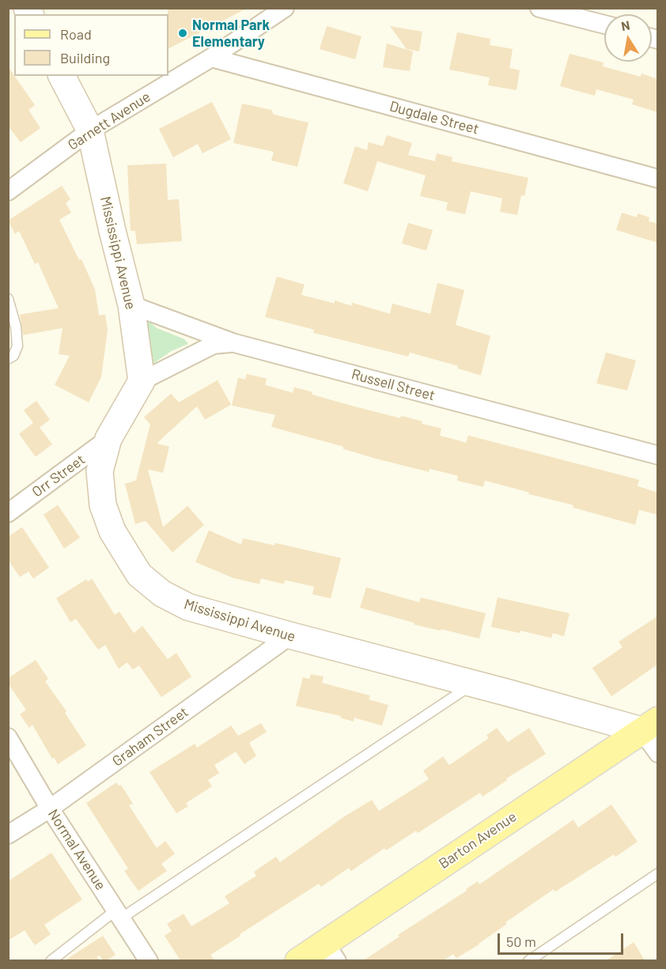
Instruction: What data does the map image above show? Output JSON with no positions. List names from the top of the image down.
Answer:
{
  "streets": {
    "main road": ["Barton Avenue"],
    "street": [
      "Dugdale Street",
      "Garnett Avenue",
      "Mississippi Avenue",
      "Russell Street",
      "Orr Street",
      "Graham Street",
      "Normal Avenue"
    ]
  },
  "crossings": [
    ["Dugdale Street", "Garnett Avenue"],
    ["Garnett Avenue", "Mississippi Avenue"],
    ["Mississippi Avenue", "Russell Street"],
    ["Mississippi Avenue", "Orr Street"],
    ["Mississippi Avenue", "Graham Street"],
    ["Mississippi Avenue", "Barton Avenue"],
    ["Graham Street", "Normal Avenue"]
  ],
  "places": ["Normal Park Elementary"],
  "legend": ["Road", "Building"],
  "scale_bar": "50 m",
  "north": "top"
}
